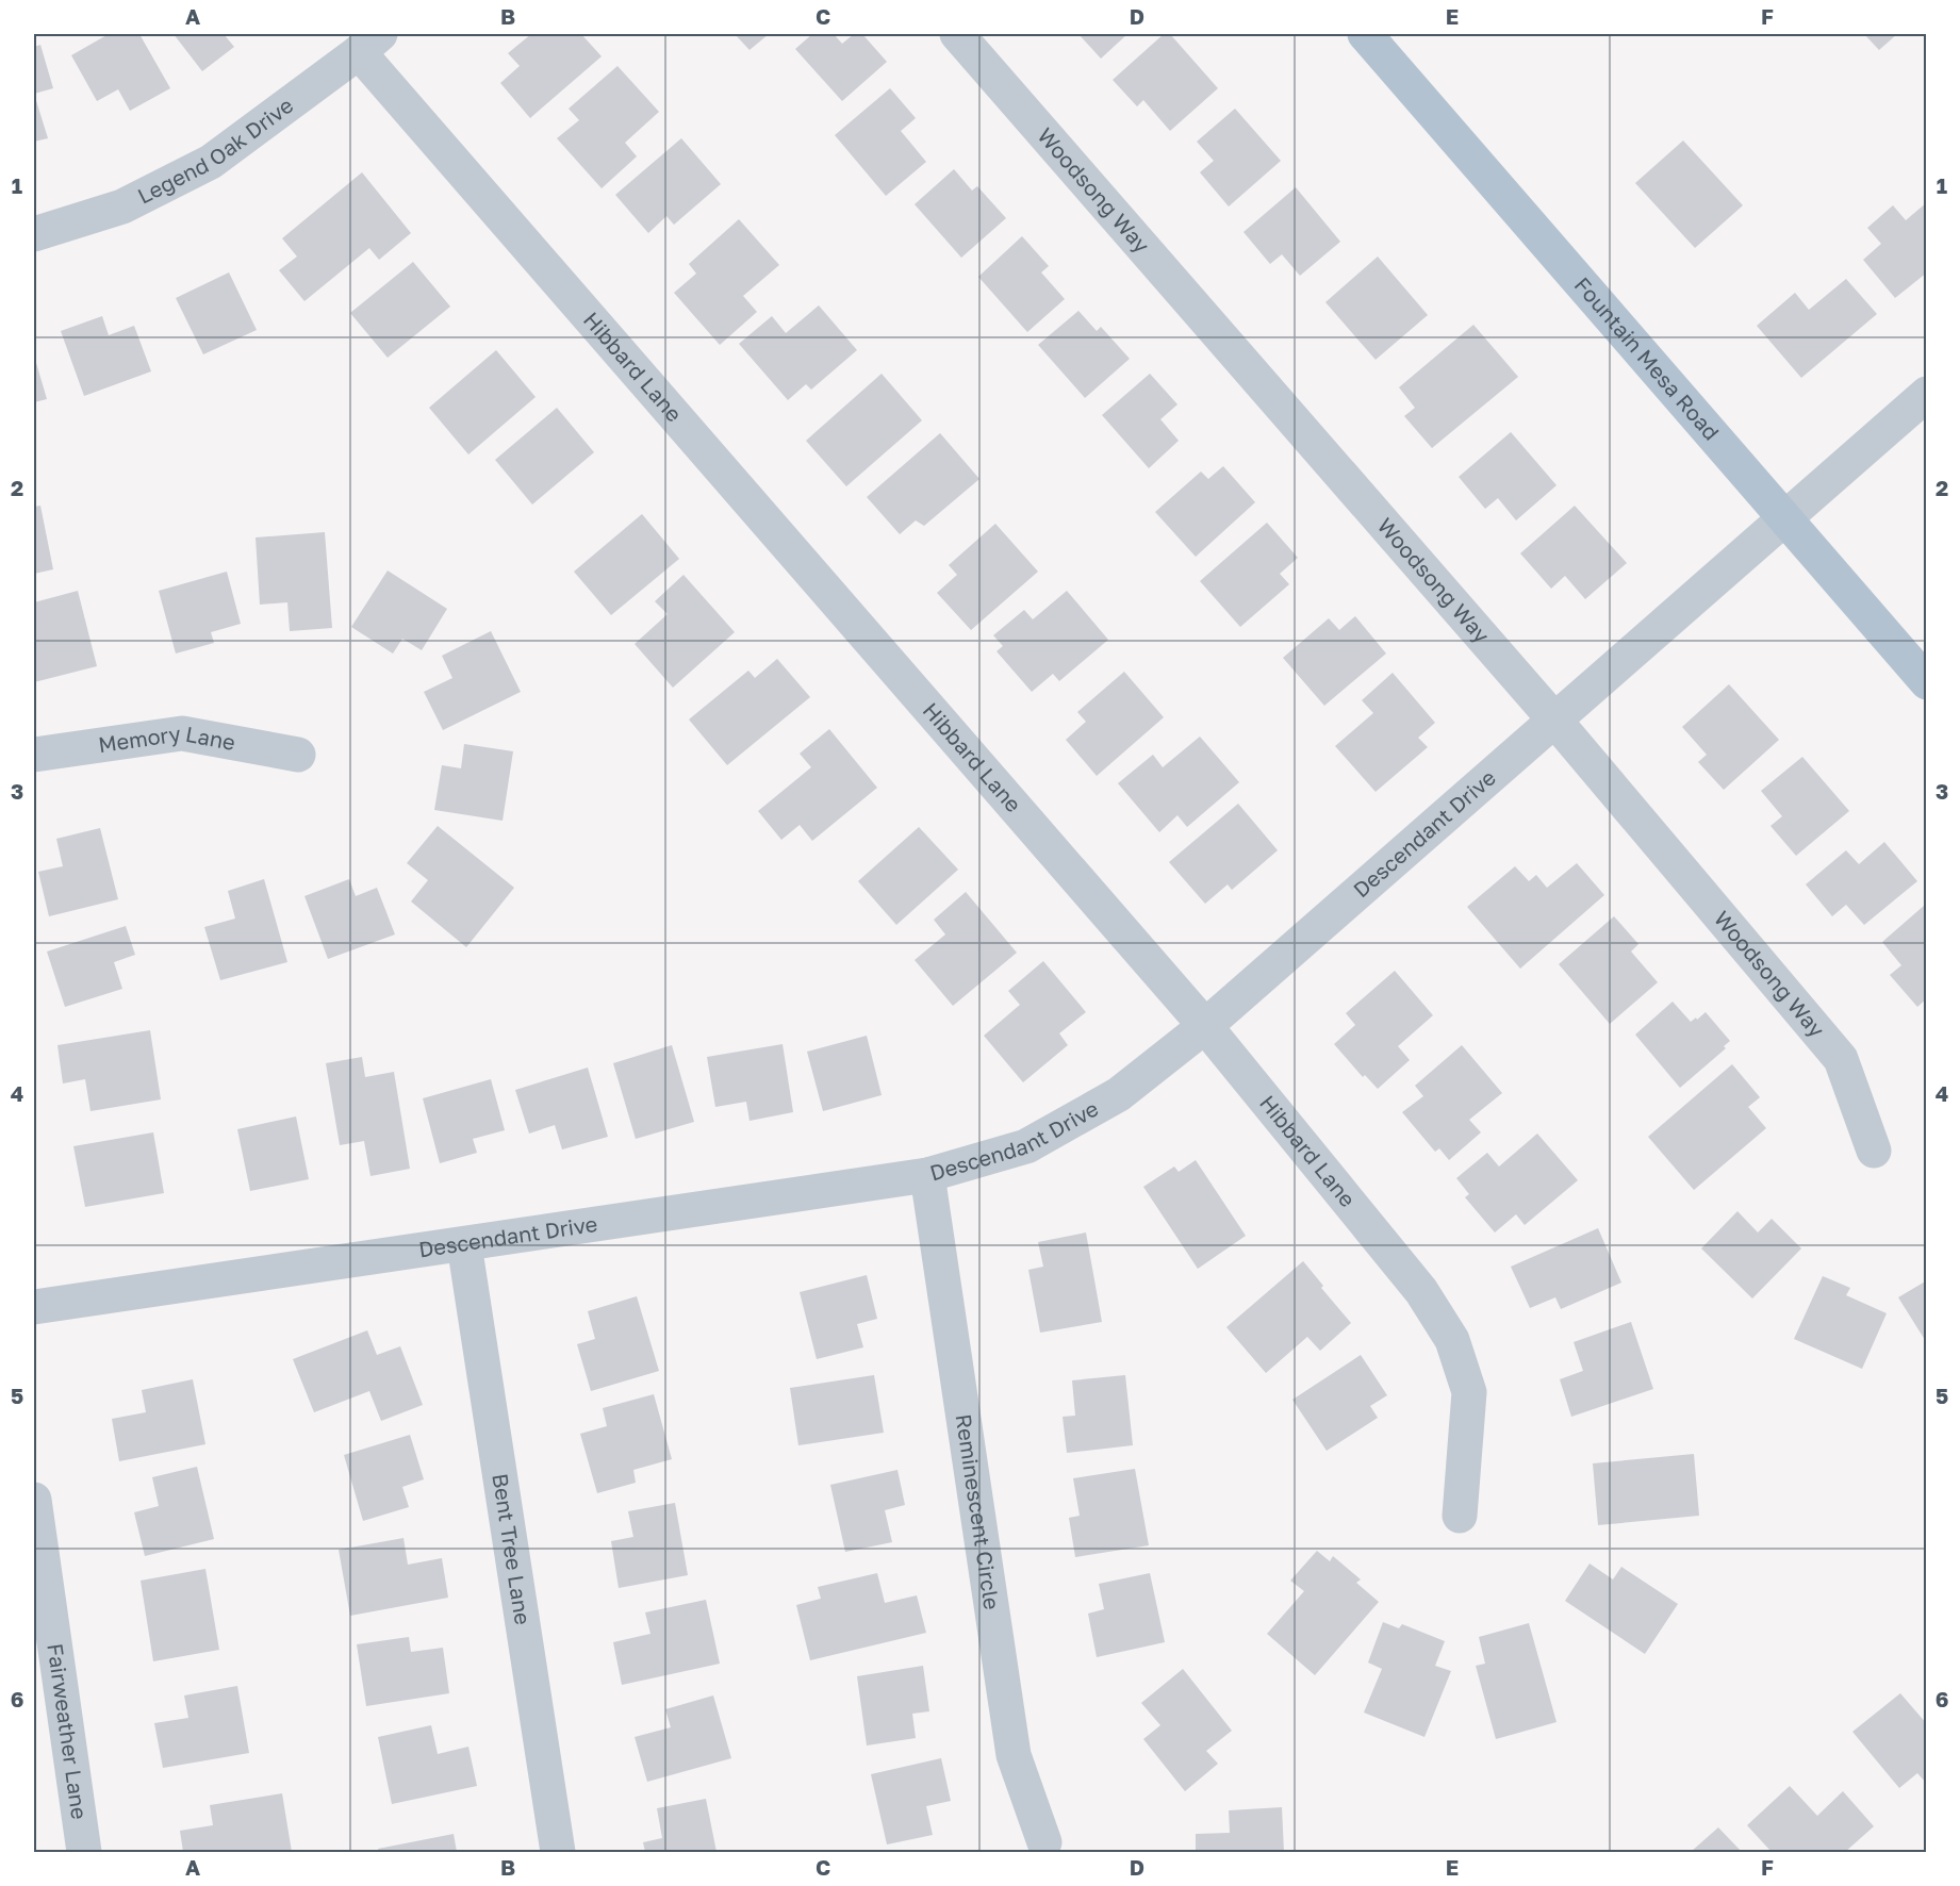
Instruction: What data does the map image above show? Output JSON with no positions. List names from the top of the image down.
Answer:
{
  "streets": {
    "main road": ["Fountain Mesa Road"],
    "street": [
      "Legend Oak Drive",
      "Woodsong Way",
      "Hibbard Lane",
      "Memory Lane",
      "Descendant Drive",
      "Reminescent Circle",
      "Bent Tree Lane",
      "Fairweather Lane"
    ]
  },
  "crossings": [
    ["Legend Oak Drive", "Hibbard Lane"],
    ["Woodsong Way", "Descendant Drive"],
    ["Fountain Mesa Road", "Descendant Drive"],
    ["Hibbard Lane", "Descendant Drive"],
    ["Descendant Drive", "Reminescent Circle"],
    ["Descendant Drive", "Bent Tree Lane"]
  ],
  "grid": {
    "columns": [
      "A",
      "B",
      "C",
      "D",
      "E",
      "F"
    ],
    "rows": [
      "1",
      "2",
      "3",
      "4",
      "5",
      "6"
    ]
  }
}
